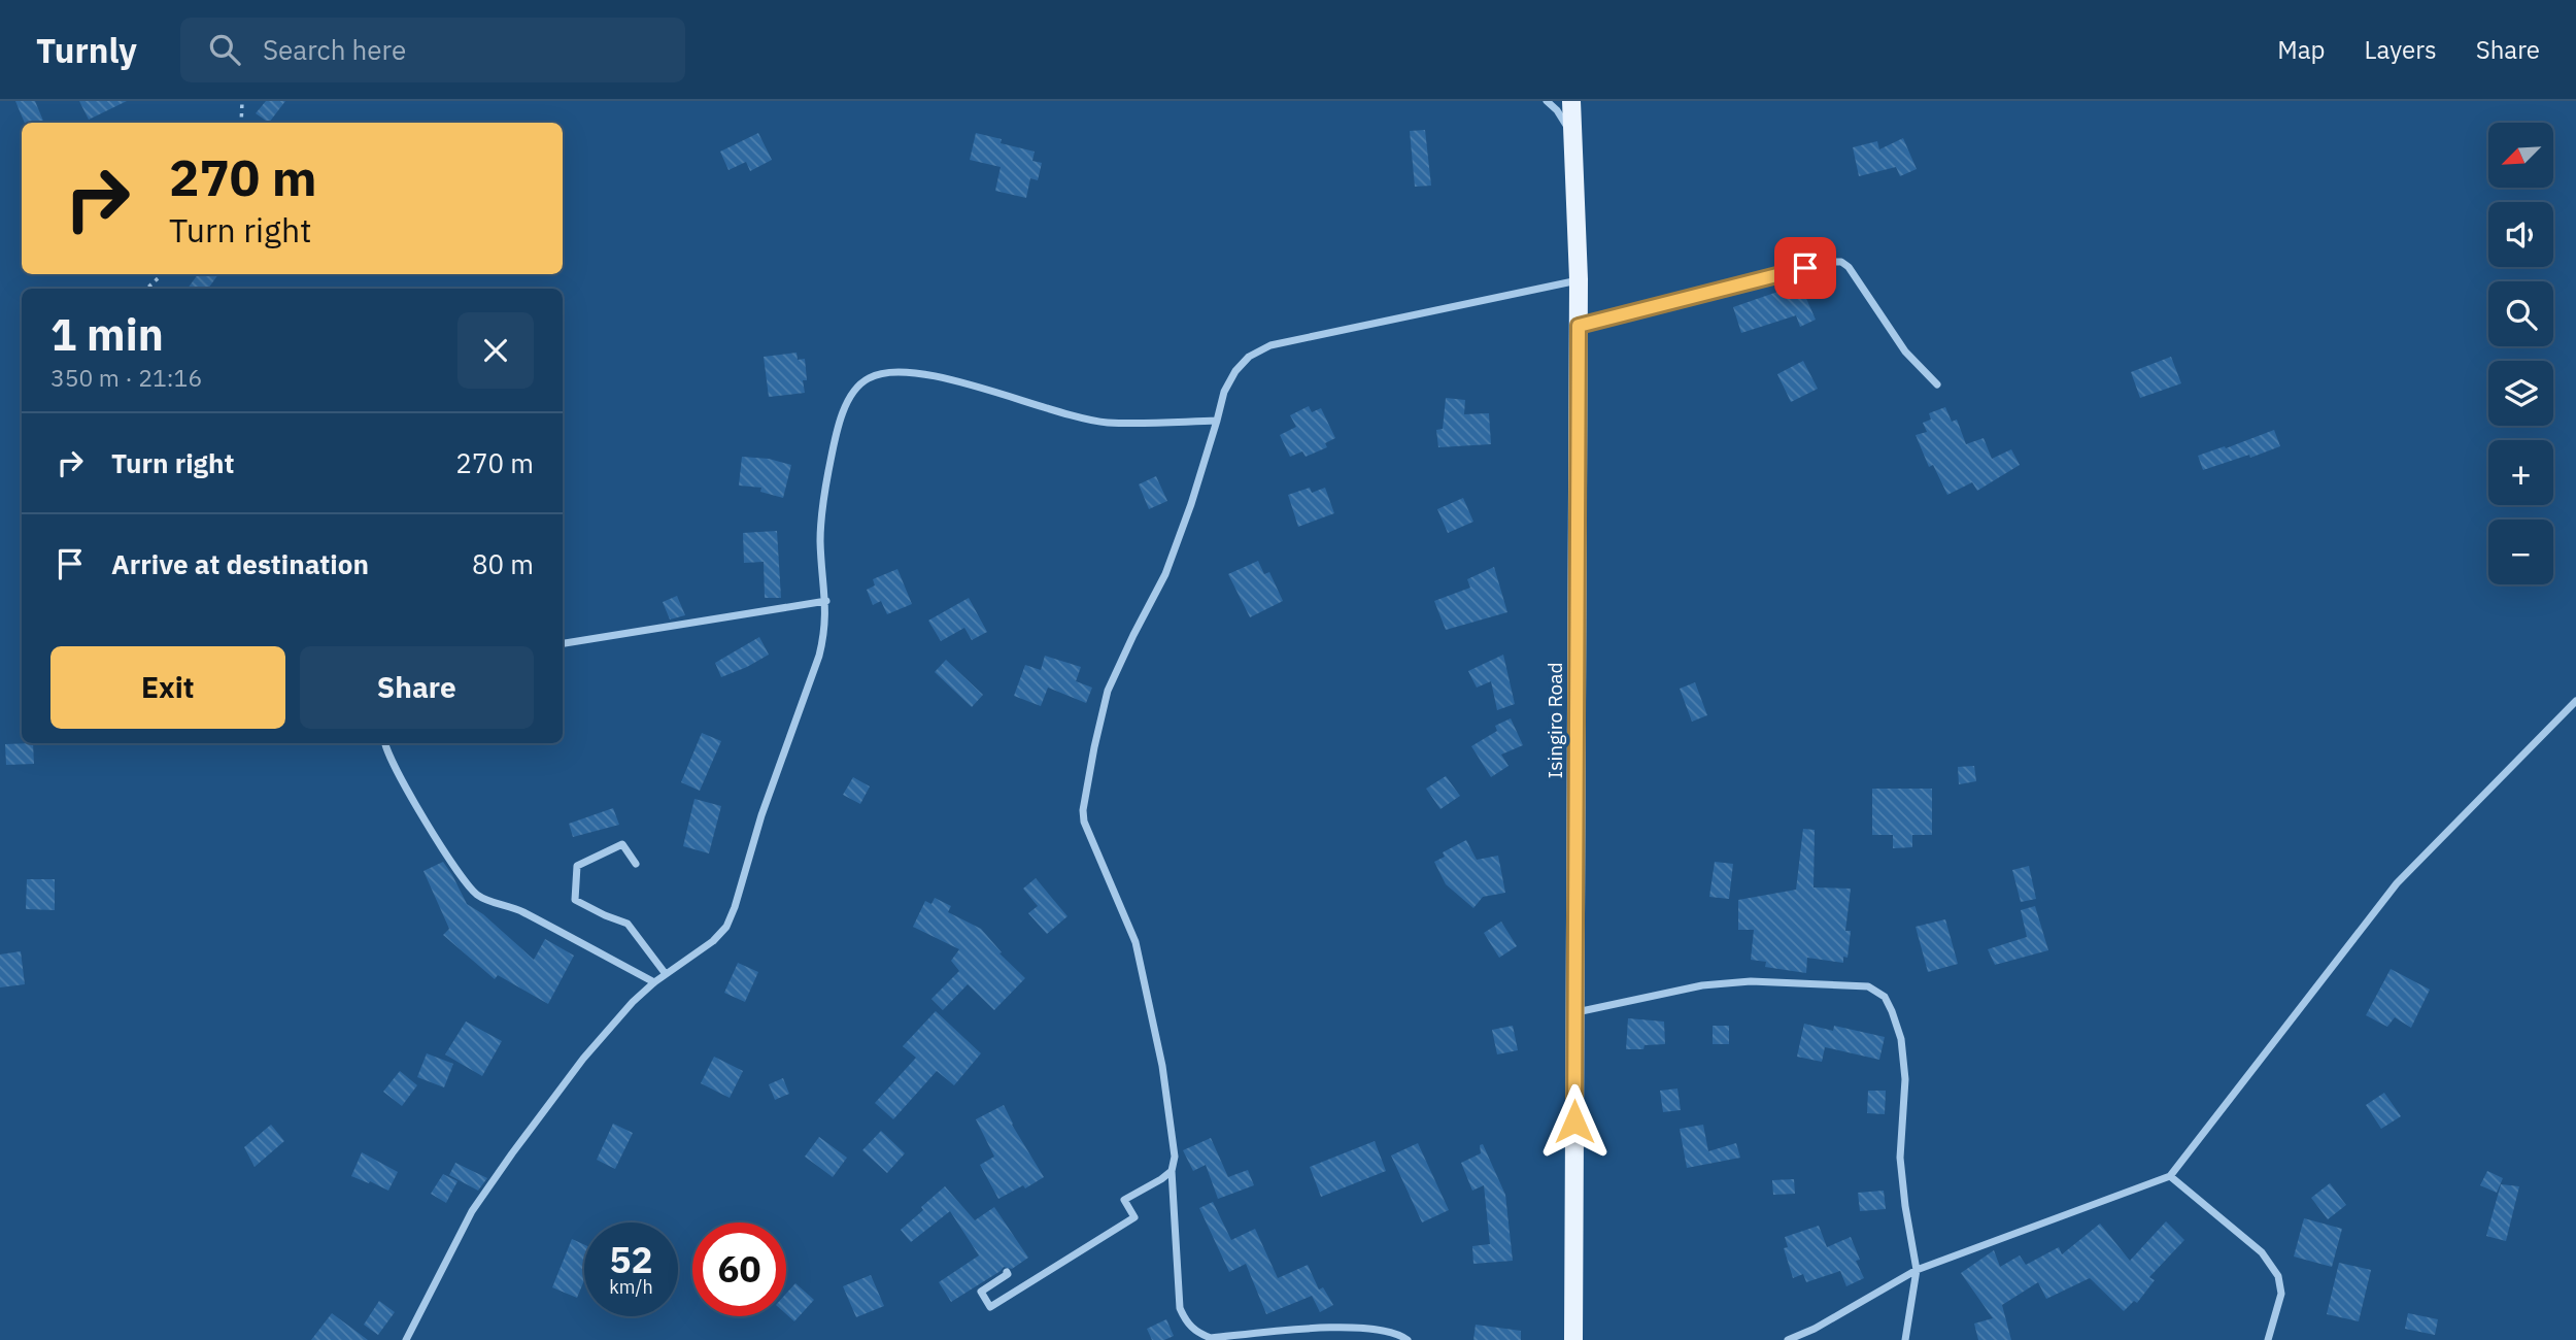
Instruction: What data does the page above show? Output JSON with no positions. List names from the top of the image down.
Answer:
{
  "streets": {
    "main road": ["Isingiro Road"]
  },
  "north": "bottom left",
  "page": {
    "header": "Turnly",
    "search": "Search here",
    "nav": ["Map", "Layers", "Share"],
    "map_buttons": ["+", "−"],
    "turn": ["270 m", "Turn right"],
    "heading": ["1 min", "350 m · 21:16"],
    "list": [
      {
        "name": "Turn right",
        "value": "270 m"
      },
      {
        "name": "Arrive at destination",
        "value": "80 m"
      }
    ],
    "buttons": ["Exit", "Share"],
    "speed": "52 km/h",
    "limit": "60"
  }
}
